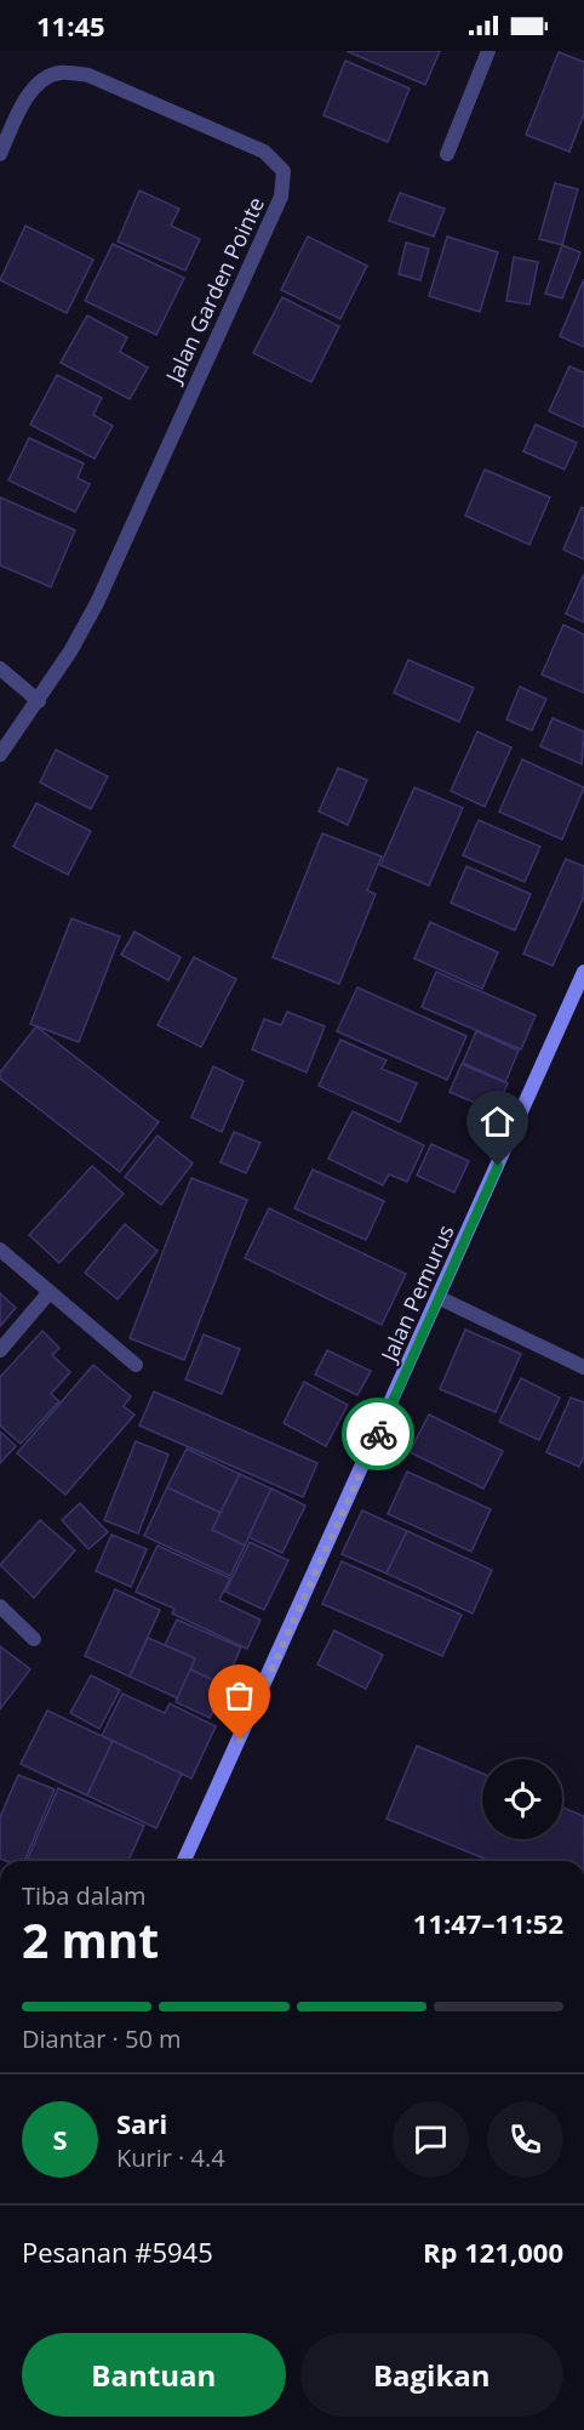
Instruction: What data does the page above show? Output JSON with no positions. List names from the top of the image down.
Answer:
{
  "streets": {
    "street": ["Jalan Garden Pointe", "Jalan Pemurus"]
  },
  "page": {
    "status": "11:45",
    "heading": ["2 mnt", "Tiba dalam", "11:47–11:52"],
    "panel": [
      "Sari",
      "Kurir · 4.4",
      "Pesanan #5945",
      "Rp 121,000"
    ],
    "bar": "Diantar · 50 m",
    "round": "S",
    "buttons": ["Bantuan", "Bagikan"]
  }
}
